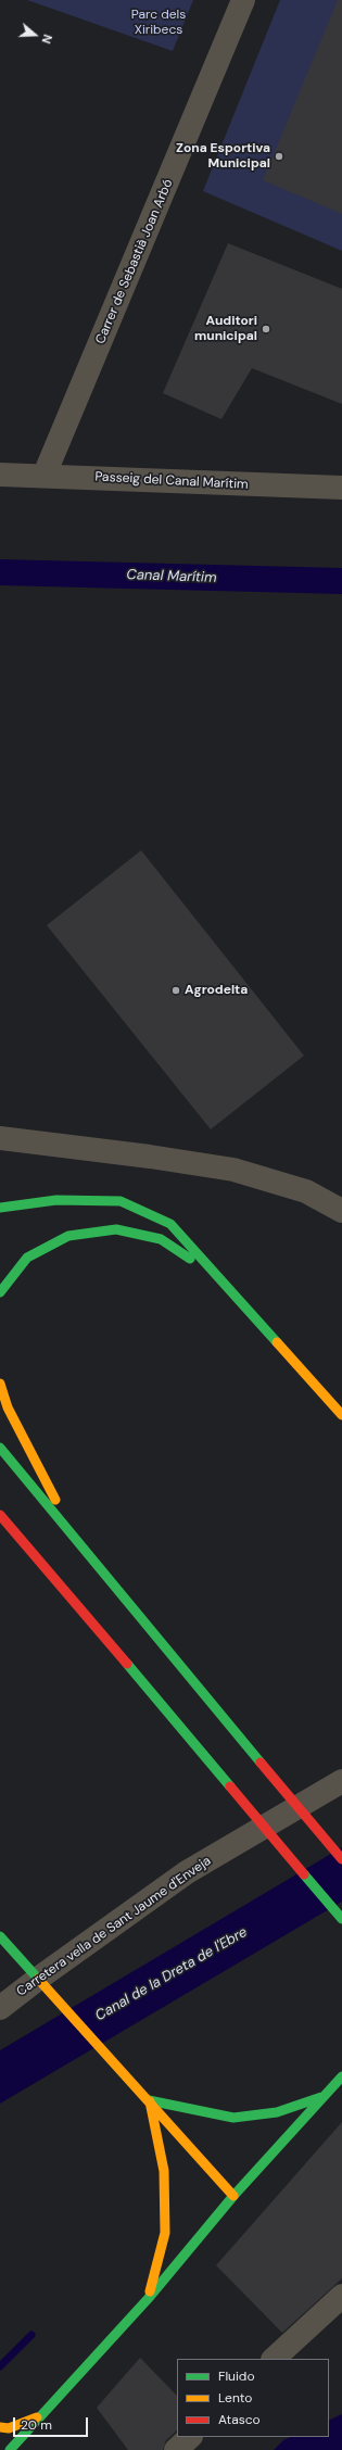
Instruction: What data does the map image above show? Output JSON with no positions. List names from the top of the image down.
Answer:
{
  "streets": {
    "street": ["Carrer de Sebastià Joan Arbó", "Passeig del Canal Marítim", "Carretera vella de Sant Jaume d'Enveja"]
  },
  "crossings": [
    ["Carrer de Sebastià Joan Arbó", "Passeig del Canal Marítim"]
  ],
  "water": ["Canal Marítim", "Canal de la Dreta de l'Ebre"],
  "parks": ["Parc dels Xiribecs"],
  "places": ["Zona Esportiva Municipal", "Auditori municipal", "Agrodelta"],
  "legend": ["Fluido", "Lento", "Atasco"],
  "scale_bar": "20 m",
  "north": "right"
}
